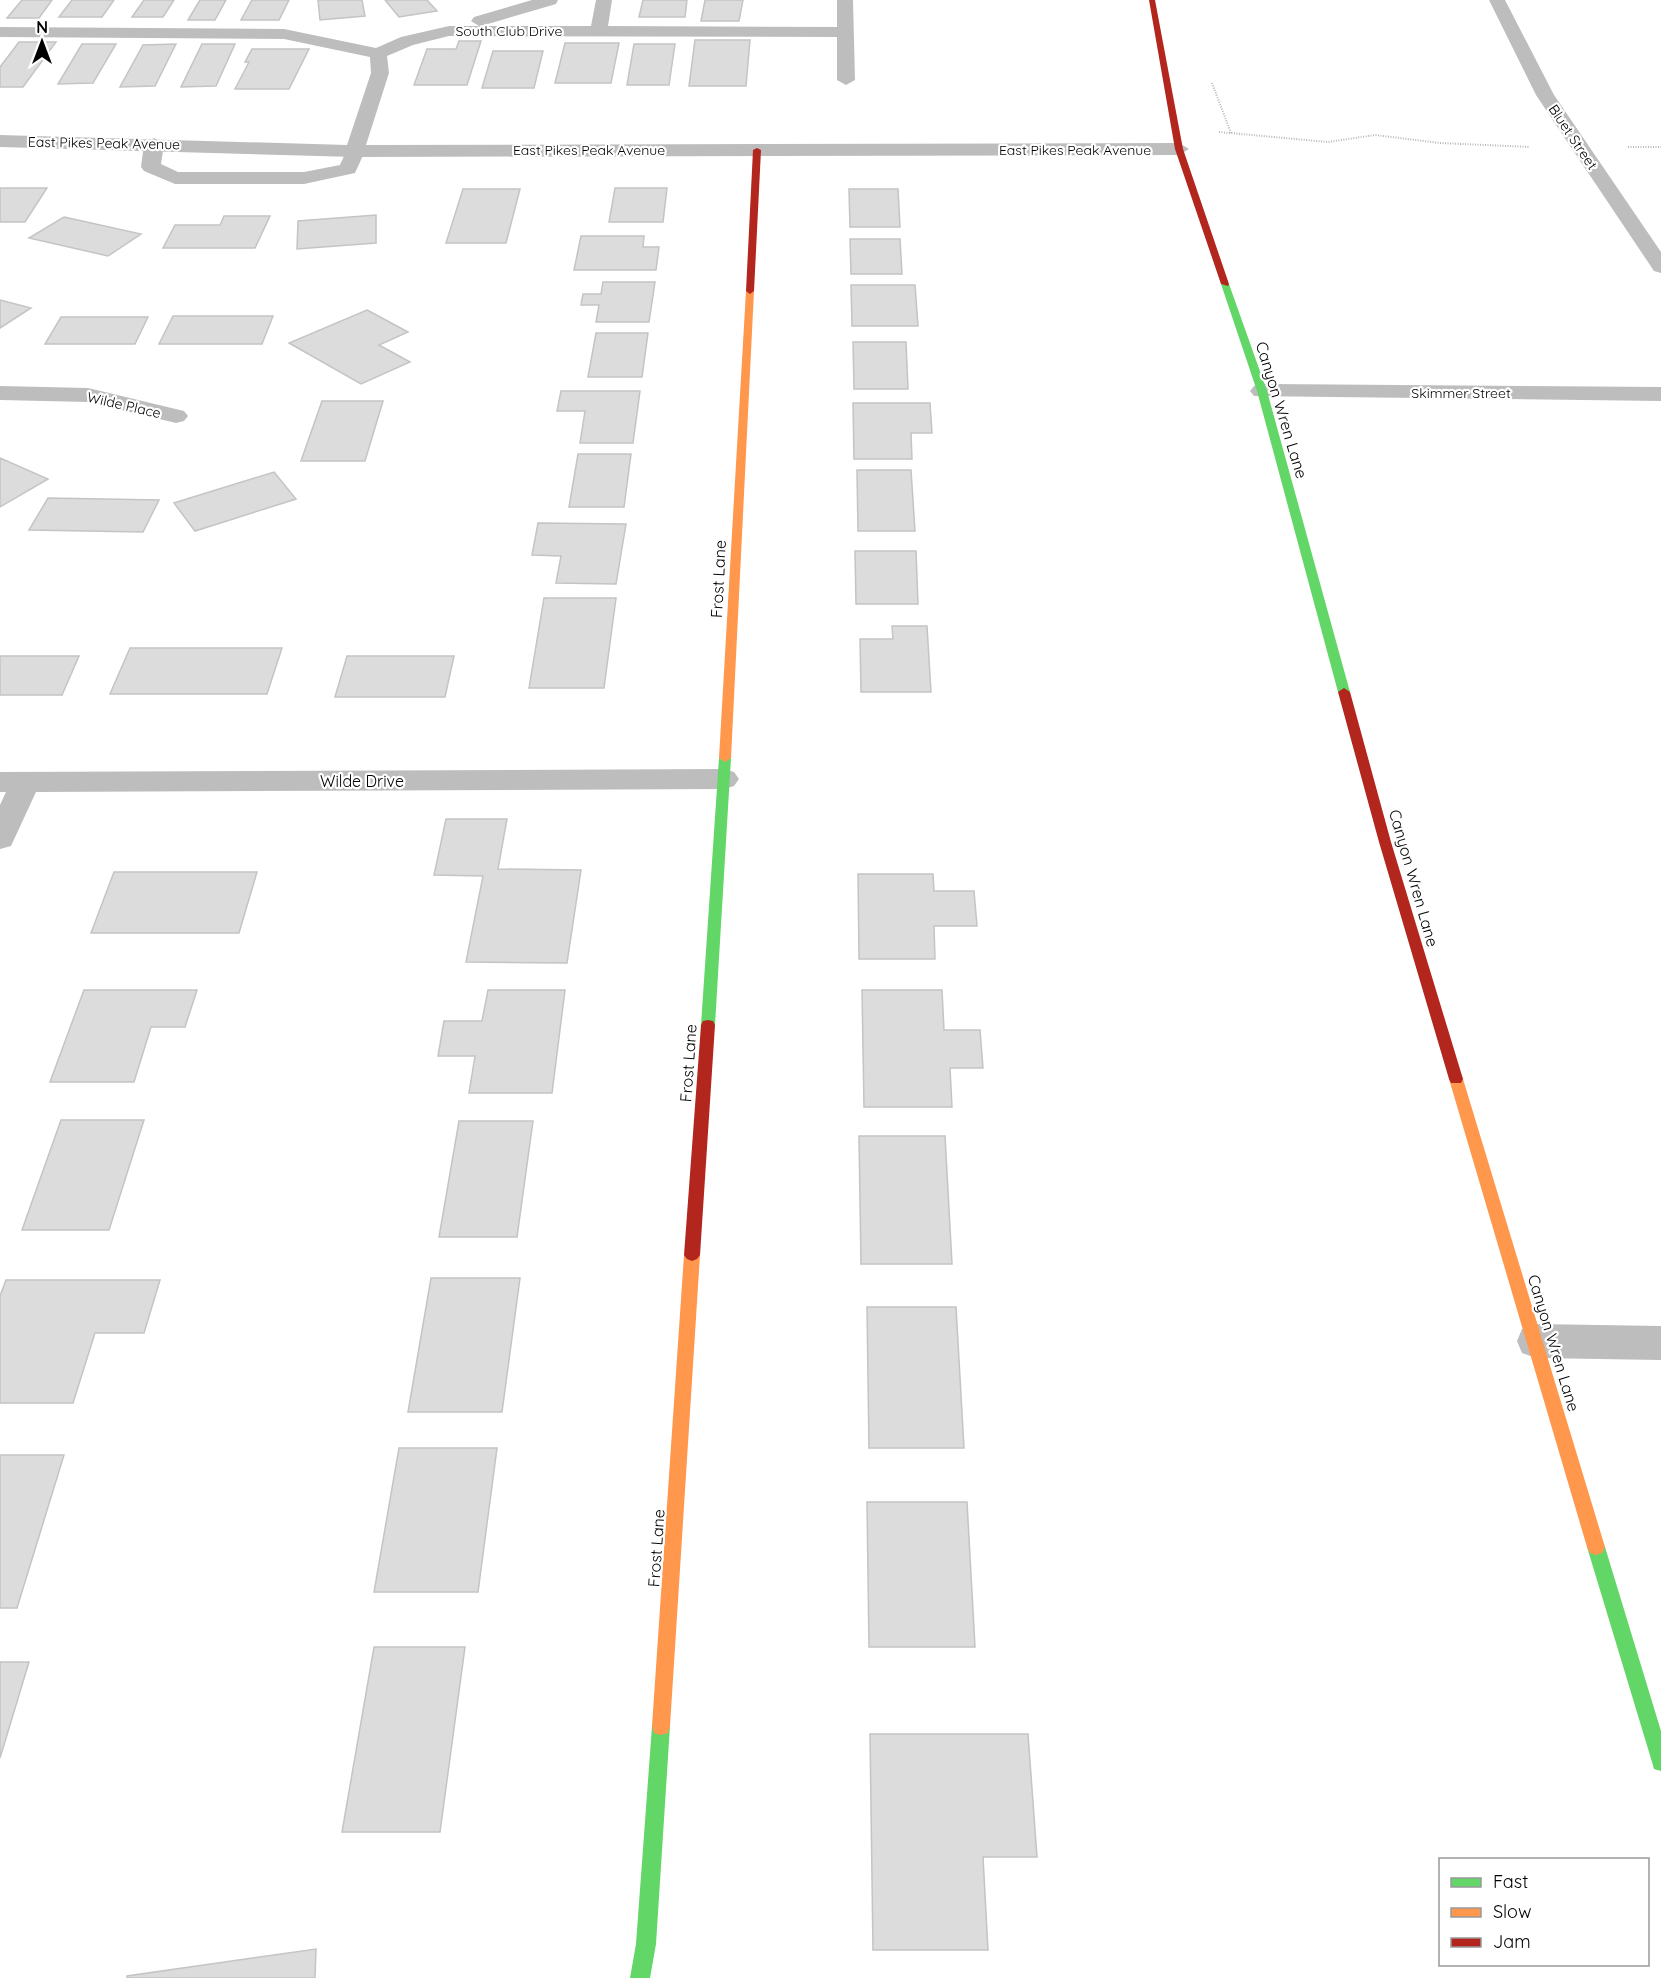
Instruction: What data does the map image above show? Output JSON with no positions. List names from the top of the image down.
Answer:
{
  "streets": {
    "street": [
      "South Club Drive",
      "Bluet Street",
      "East Pikes Peak Avenue",
      "Skimmer Street",
      "Wilde Place",
      "Canyon Wren Lane",
      "Frost Lane",
      "Wilde Drive"
    ]
  },
  "crossings": [
    ["East Pikes Peak Avenue", "Canyon Wren Lane"],
    ["East Pikes Peak Avenue", "Frost Lane"],
    ["Skimmer Street", "Canyon Wren Lane"],
    ["Frost Lane", "Wilde Drive"]
  ],
  "legend": ["Fast", "Slow", "Jam"],
  "north": "top"
}
